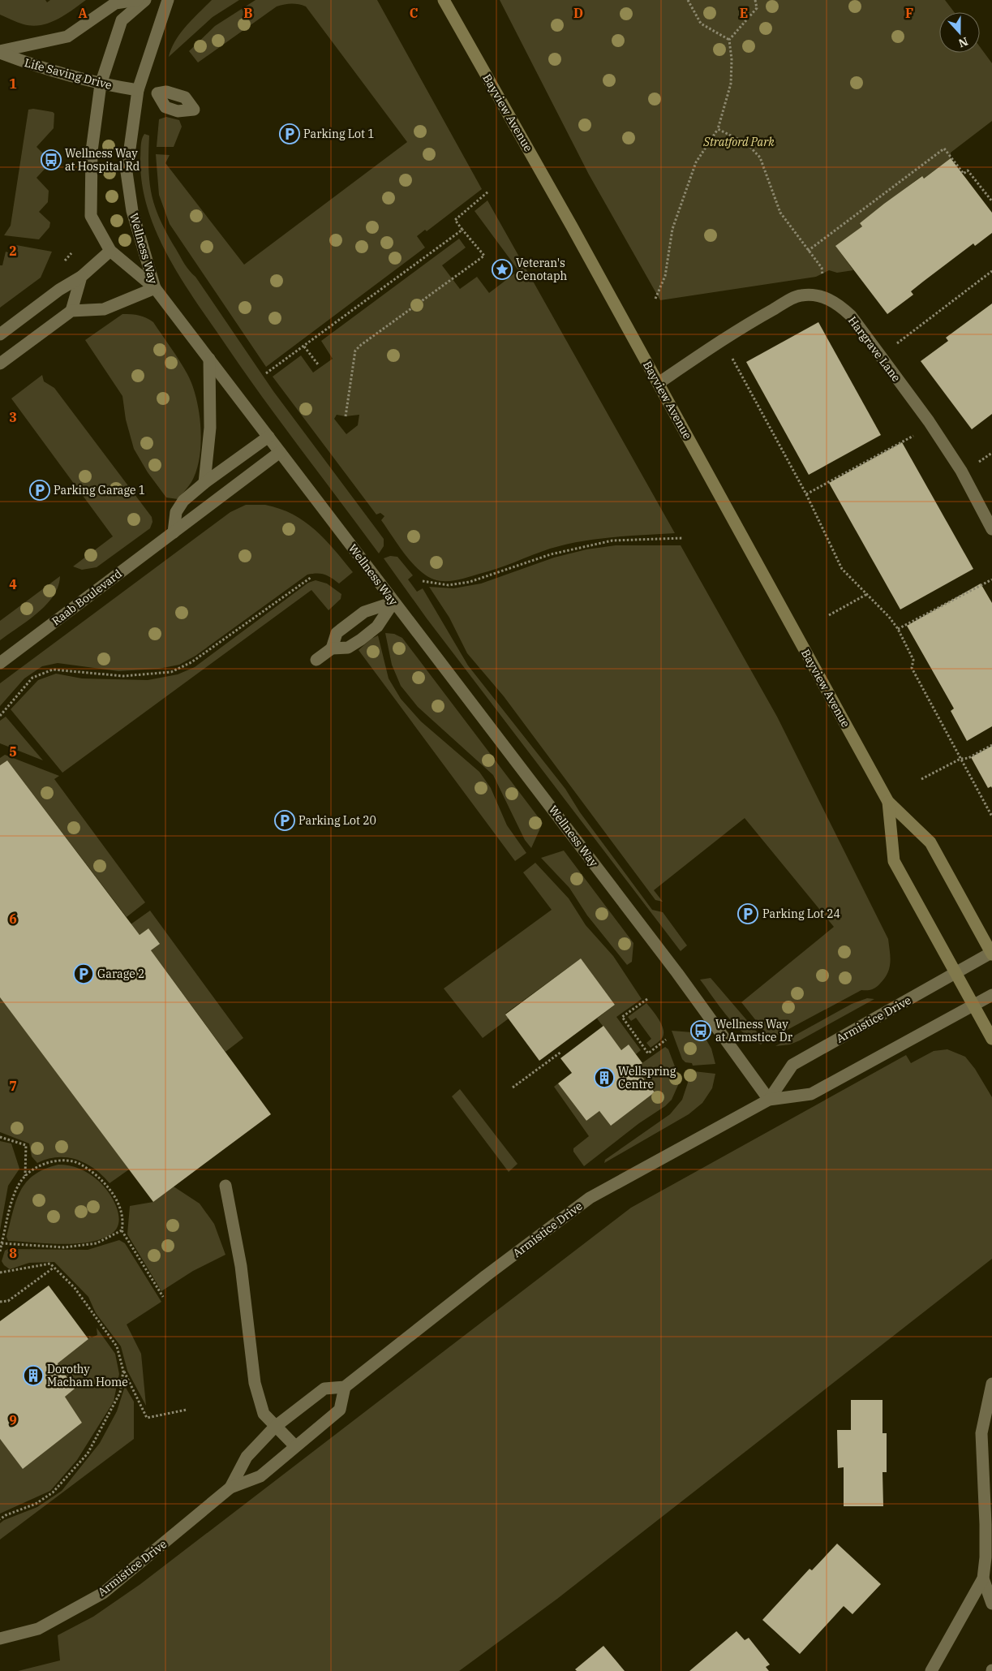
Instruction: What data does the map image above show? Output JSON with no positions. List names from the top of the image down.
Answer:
{
  "streets": {
    "main road": ["Bayview Avenue"],
    "street": [
      "Life Saving Drive",
      "Wellness Way",
      "Hargrave Lane",
      "Raab Boulevard",
      "Armistice Drive"
    ]
  },
  "crossings": [
    ["Life Saving Drive", "Wellness Way"],
    ["Bayview Avenue", "Hargrave Lane"],
    ["Bayview Avenue", "Armistice Drive"],
    ["Wellness Way", "Raab Boulevard"],
    ["Wellness Way", "Armistice Drive"]
  ],
  "parks": ["Stratford Park"],
  "places": {
    "parking": [
      "Parking Lot 1",
      "Parking Garage 1",
      "Parking Lot 20",
      "Parking Lot 24",
      "Garage 2"
    ],
    "bus stop": ["Wellness Way at Hospital Rd", "Wellness Way at Armstice Dr"],
    "place": ["Veteran's Cenotaph"],
    "building": ["Wellspring Centre", "Dorothy Macham Home"]
  },
  "north": "bottom",
  "grid": {
    "columns": [
      "A",
      "B",
      "C",
      "D",
      "E",
      "F"
    ],
    "rows": [
      "1",
      "2",
      "3",
      "4",
      "5",
      "6",
      "7",
      "8",
      "9"
    ]
  }
}
